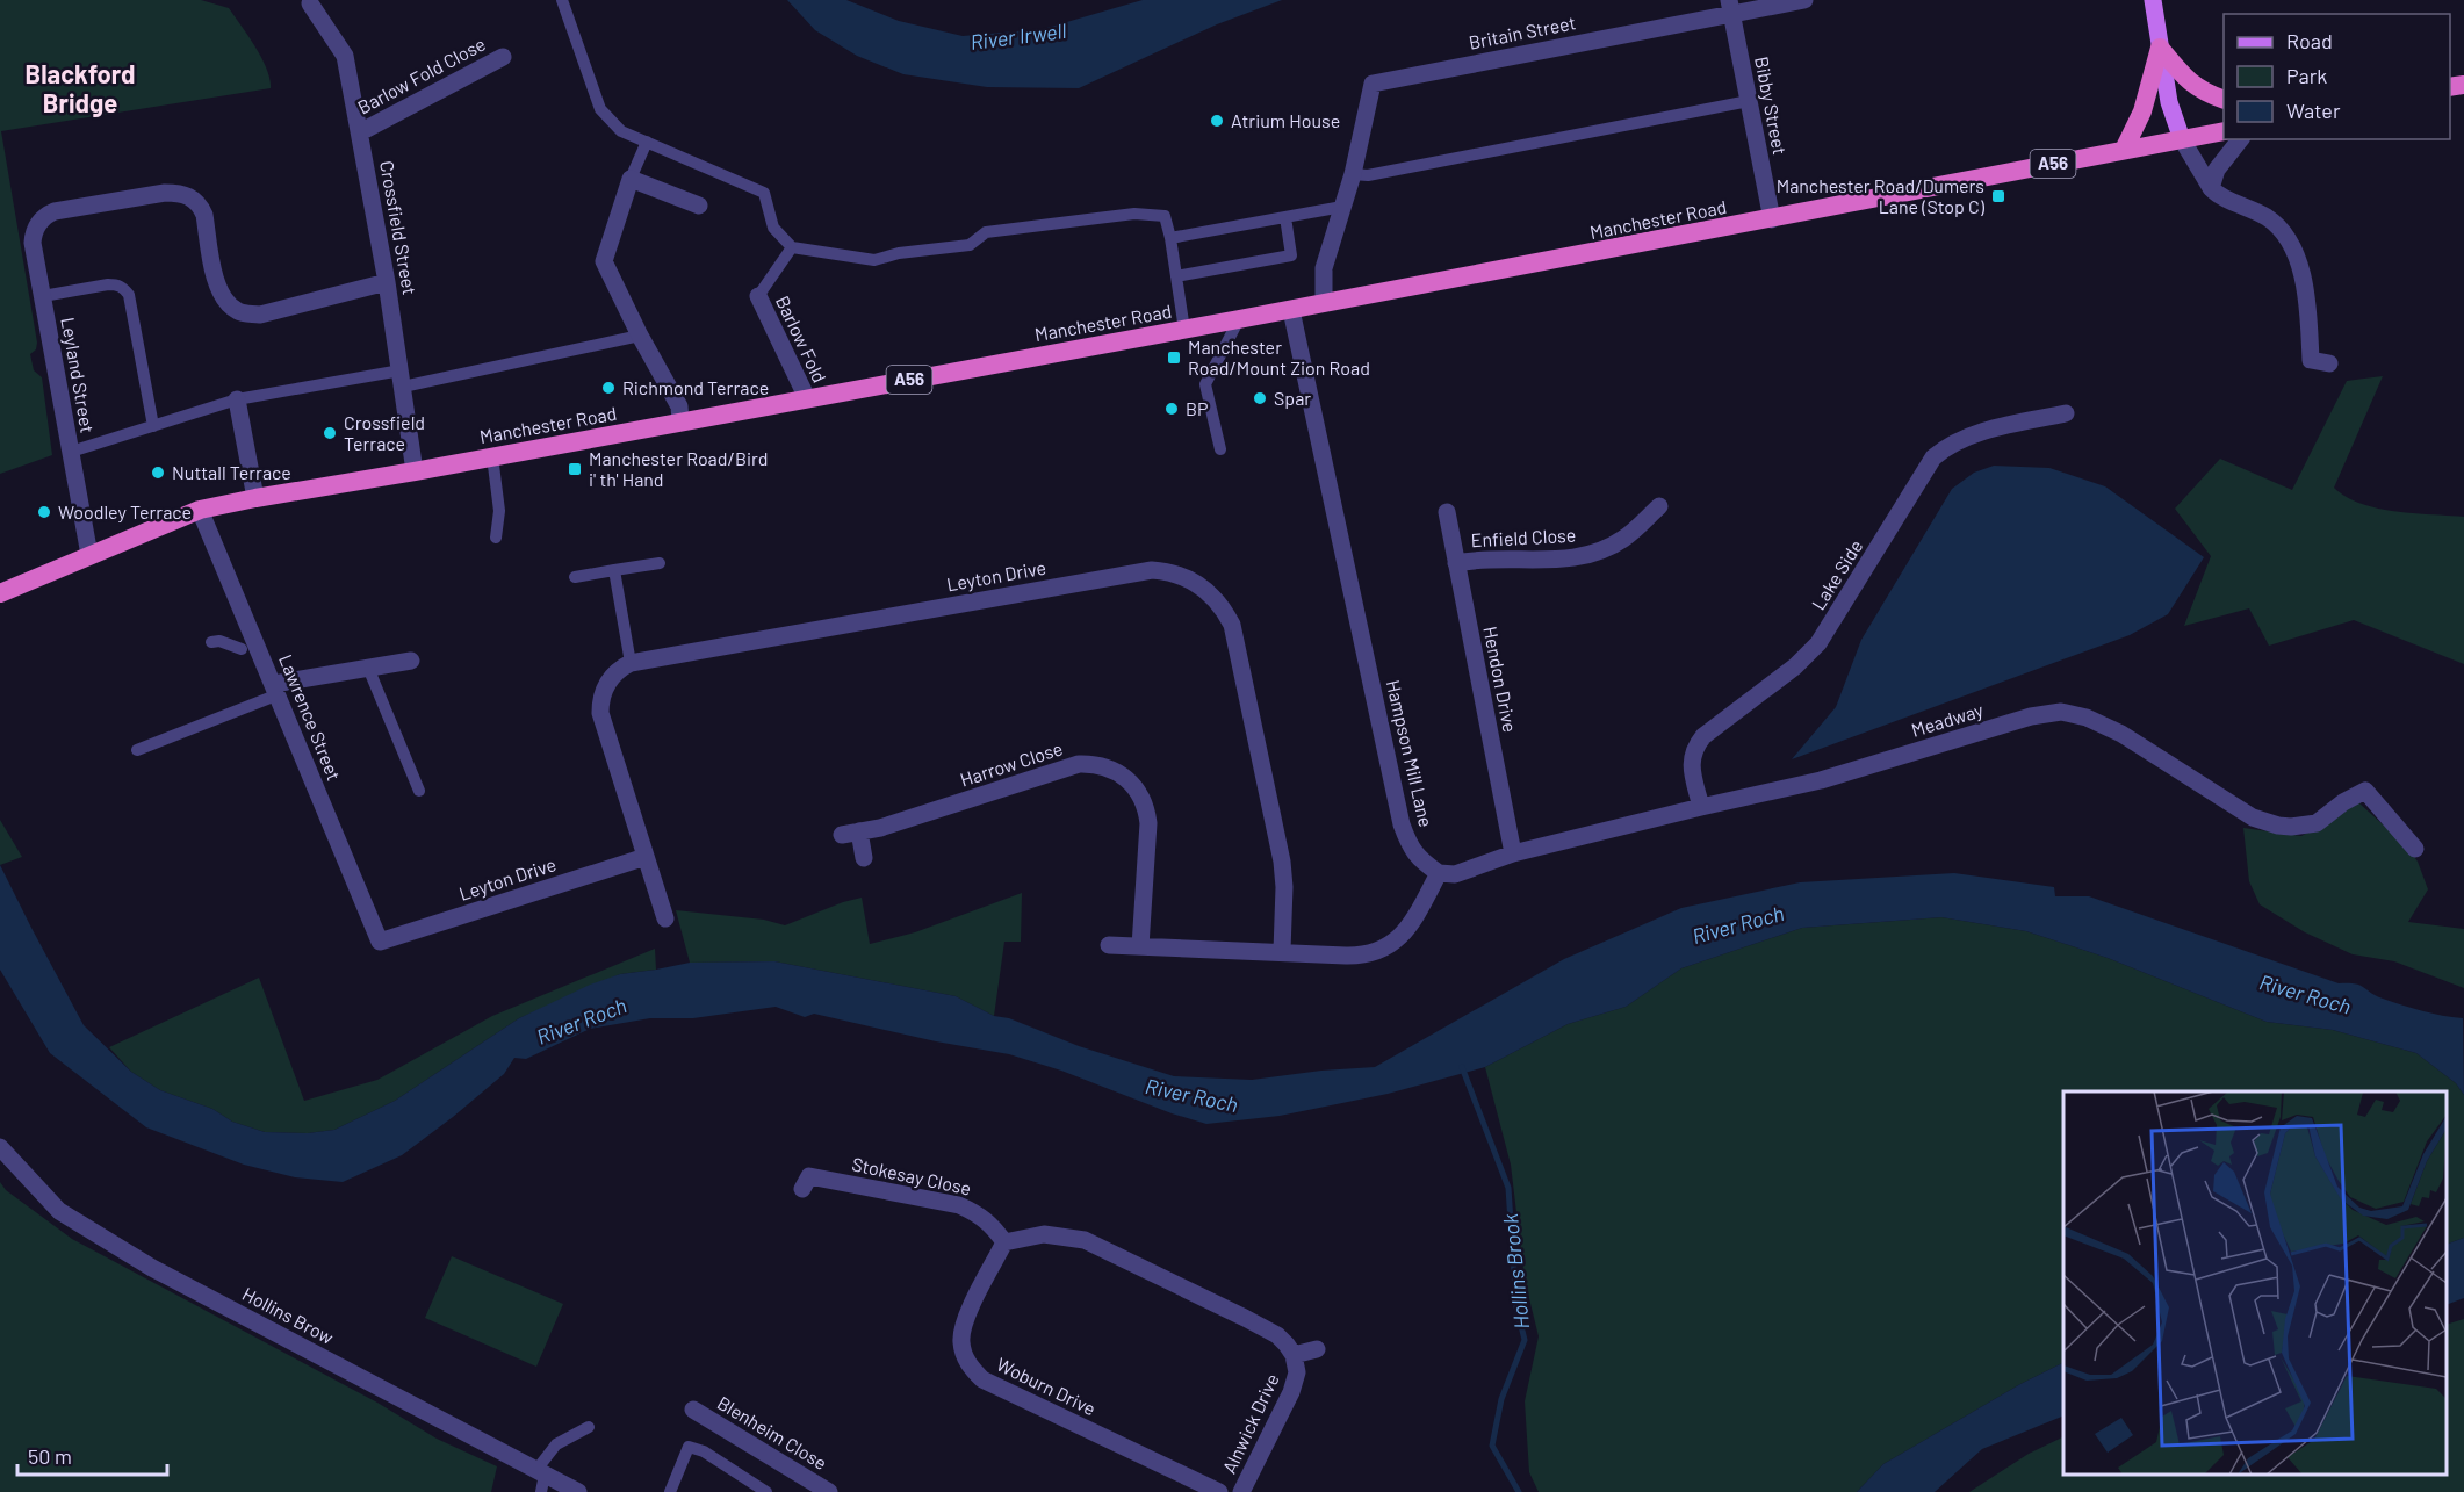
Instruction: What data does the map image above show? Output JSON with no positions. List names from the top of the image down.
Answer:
{
  "streets": {
    "highway": ["A56", "Manchester Road"],
    "street": [
      "Britain Street",
      "Barlow Fold Close",
      "Bibby Street",
      "Crossfield Street",
      "Barlow Fold",
      "Leyland Street",
      "Enfield Close",
      "Lake Side",
      "Leyton Drive",
      "Hendon Drive",
      "Lawrence Street",
      "Meadway",
      "Hampson Mill Lane",
      "Harrow Close",
      "Stokesay Close",
      "Hollins Brow",
      "Woburn Drive",
      "Alnwick Drive",
      "Blenheim Close"
    ]
  },
  "crossings": [
    ["Britain Street", "Bibby Street"],
    ["Barlow Fold Close", "Crossfield Street"],
    ["Bibby Street", "Manchester Road"],
    ["Manchester Road", "Crossfield Street"],
    ["Manchester Road", "Barlow Fold"],
    ["Manchester Road", "Leyland Street"],
    ["Manchester Road", "Lawrence Street"],
    ["Manchester Road", "Hampson Mill Lane"],
    ["Crossfield Street", "Leyland Street"],
    ["Enfield Close", "Hendon Drive"],
    ["Lake Side", "Meadway"],
    ["Leyton Drive", "Lawrence Street"],
    ["Hendon Drive", "Meadway"],
    ["Meadway", "Hampson Mill Lane"],
    ["Stokesay Close", "Woburn Drive"]
  ],
  "districts": ["Blackford Bridge"],
  "water": ["River Irwell", "River Roch", "Hollins Brook"],
  "places": {
    "other": [
      "Atrium House",
      "Richmond Terrace",
      "Spar",
      "BP",
      "Crossfield Terrace",
      "Nuttall Terrace",
      "Woodley Terrace"
    ],
    "transit": ["Manchester Road/Dumers Lane (Stop C)", "Manchester Road/Mount Zion Road", "Manchester Road/Bird i' th' Hand"]
  },
  "legend": ["Road", "Park", "Water"],
  "scale_bar": "50 m"
}
